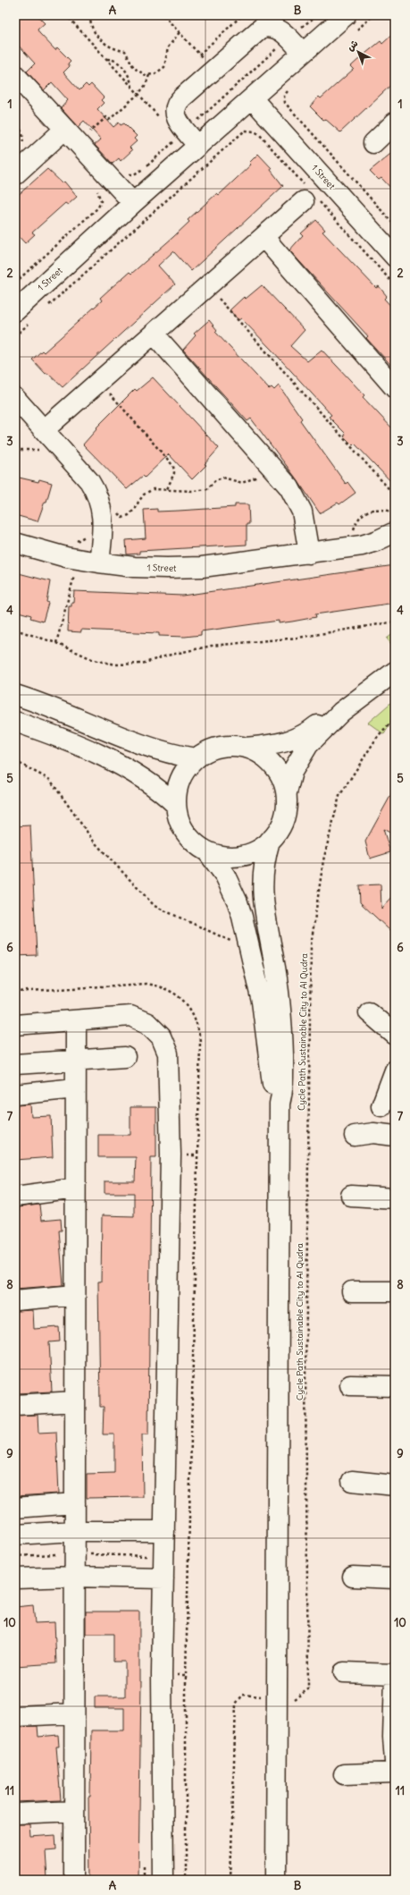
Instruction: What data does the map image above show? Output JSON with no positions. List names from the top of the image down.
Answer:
{
  "streets": {
    "street": ["1 Street"],
    "path": ["Cycle Path Sustainable City to Al Qudra"]
  },
  "north": "top left",
  "grid": {
    "columns": ["A", "B"],
    "rows": [
      "1",
      "2",
      "3",
      "4",
      "5",
      "6",
      "7",
      "8",
      "9",
      "10",
      "11"
    ]
  }
}
